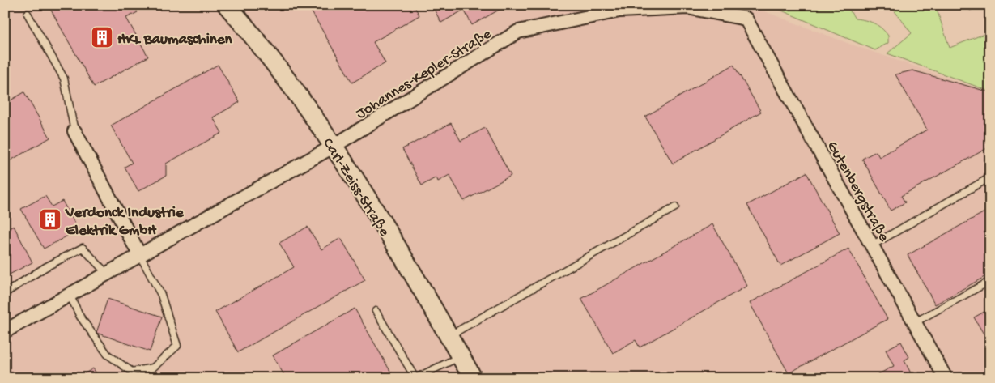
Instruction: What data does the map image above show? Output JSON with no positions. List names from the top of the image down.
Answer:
{
  "streets": {
    "main road": ["Carl-Zeiss-Straße"],
    "street": ["Johannes-Kepler-Straße", "Gutenbergstraße"]
  },
  "crossings": [
    ["Johannes-Kepler-Straße", "Carl-Zeiss-Straße"],
    ["Johannes-Kepler-Straße", "Gutenbergstraße"]
  ],
  "places": {
    "building": ["HKL Baumaschinen", "Verdonck Industrie Elektrik GmbH"]
  }
}
